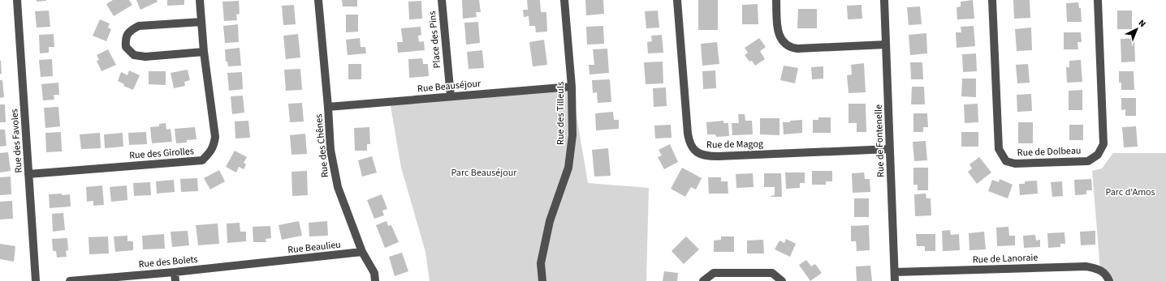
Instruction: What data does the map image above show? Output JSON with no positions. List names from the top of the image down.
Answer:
{
  "streets": {
    "street": [
      "Place des Pins",
      "Rue Beauséjour",
      "Rue des Tilleuls",
      "Rue des Favoles",
      "Rue de Fontenelle",
      "Rue de Magog",
      "Rue des Chênes",
      "Rue de Dolbeau",
      "Rue des Girolles",
      "Rue Beaulieu",
      "Rue de Lanoraie",
      "Rue des Bolets"
    ]
  },
  "crossings": [
    ["Place des Pins", "Rue Beauséjour"],
    ["Rue Beauséjour", "Rue des Tilleuls"],
    ["Rue Beauséjour", "Rue des Chênes"],
    ["Rue des Favoles", "Rue des Girolles"],
    ["Rue de Fontenelle", "Rue de Magog"],
    ["Rue de Fontenelle", "Rue de Lanoraie"],
    ["Rue des Chênes", "Rue Beaulieu"],
    ["Rue Beaulieu", "Rue des Bolets"]
  ],
  "parks": ["Parc Beauséjour", "Parc d'Amos"],
  "north": "top right"
}
